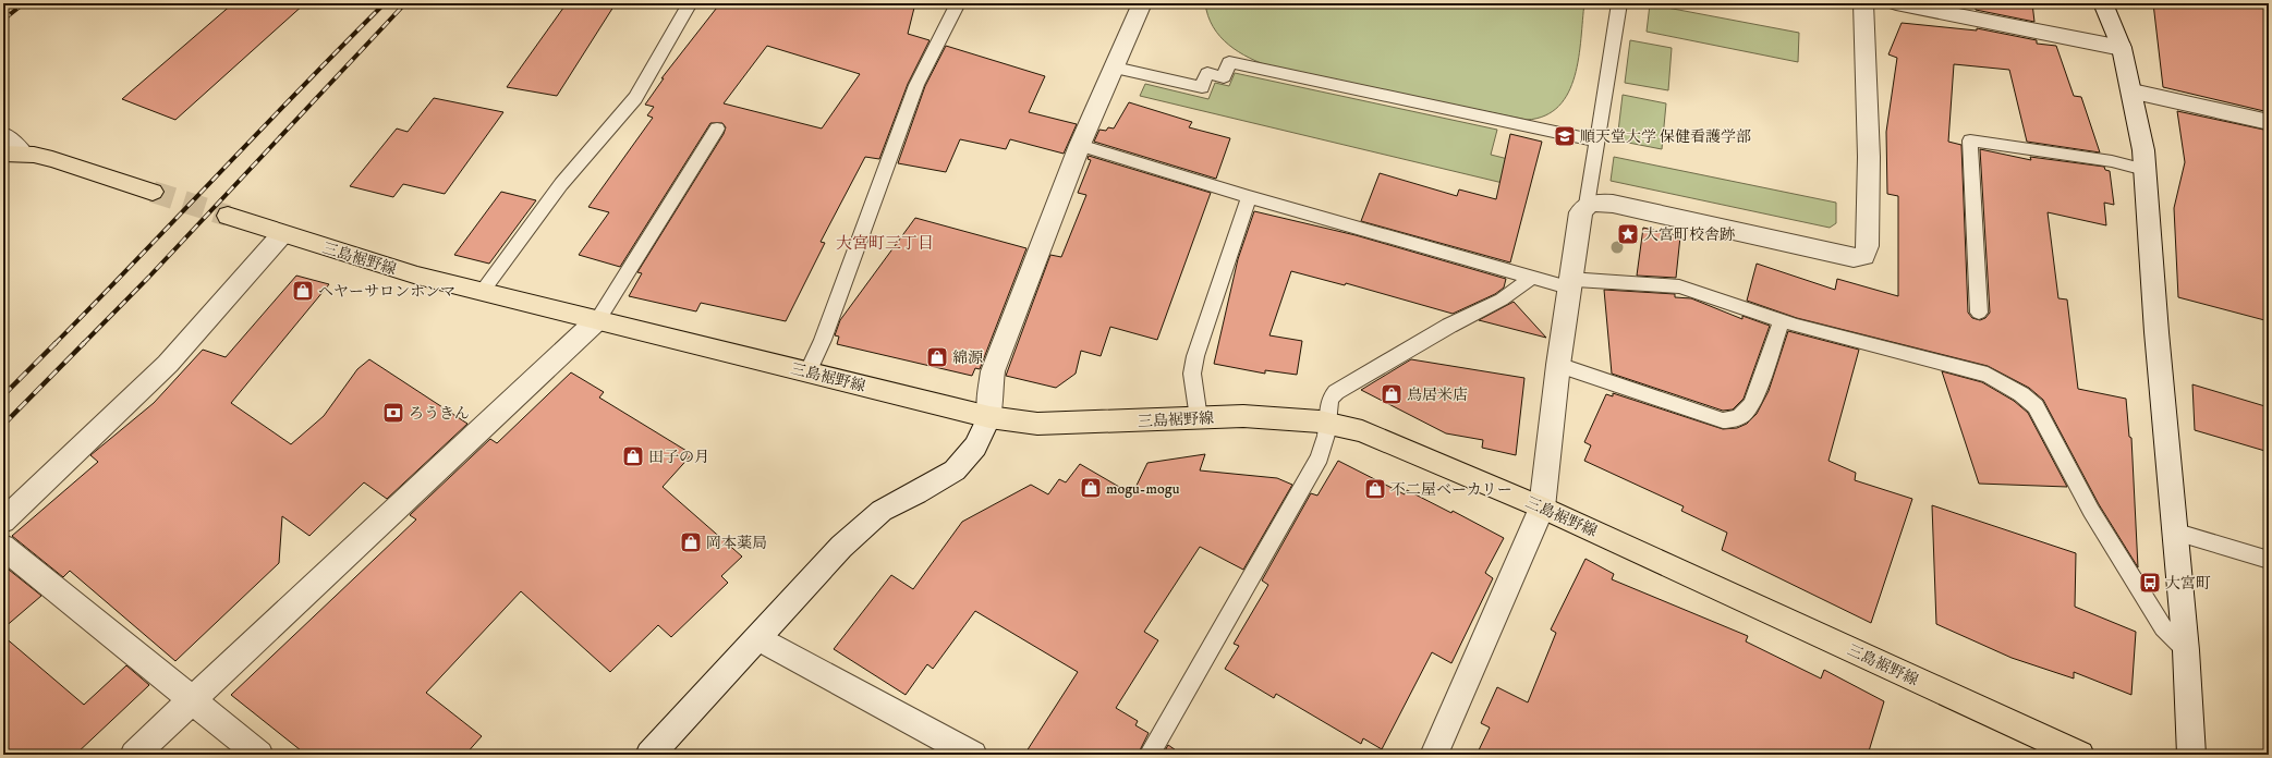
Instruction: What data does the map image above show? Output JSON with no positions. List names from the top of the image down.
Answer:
{
  "streets": {
    "main road": ["三島裾野線"]
  },
  "districts": ["大宮町三丁目"],
  "places": {
    "school or university": ["順天堂大学 保健看護学部"],
    "place": ["大宮町校舎跡"],
    "shop": [
      "ヘヤーサロンホンマ",
      "綿源",
      "鳥居米店",
      "田子の月",
      "mogu-mogu",
      "不二屋ベーカリー",
      "岡本薬局"
    ],
    "bank": ["ろうきん"],
    "bus stop": ["大宮町"]
  }
}
